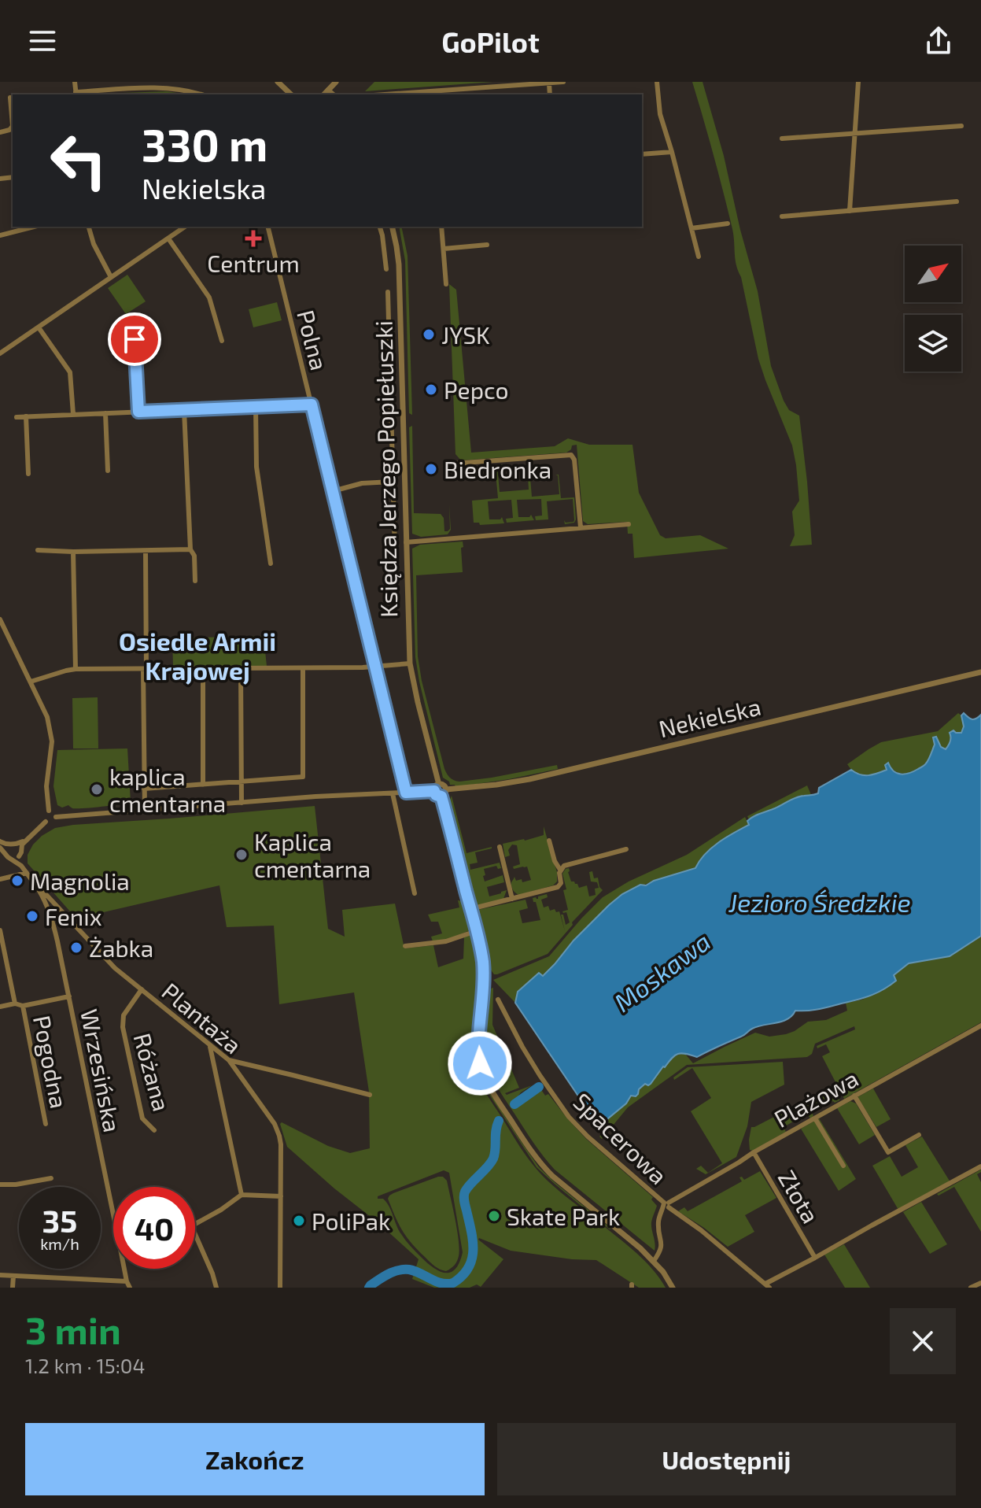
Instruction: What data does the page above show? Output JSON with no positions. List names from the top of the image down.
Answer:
{
  "streets": {
    "street": [
      "Polna",
      "Księdza Jerzego Popiełuszki",
      "Nekielska",
      "Plantaża",
      "Pogodna",
      "Wrzesińska",
      "Różana",
      "Plażowa",
      "Spacerowa",
      "Złota"
    ]
  },
  "crossings": [
    ["Księdza Jerzego Popiełuszki", "Nekielska"],
    ["Plantaża", "Wrzesińska"],
    ["Plantaża", "Różana"],
    ["Pogodna", "Wrzesińska"],
    ["Plażowa", "Spacerowa"],
    ["Plażowa", "Złota"]
  ],
  "districts": ["Osiedle Armii Krajowej"],
  "water": ["Jezioro Średzkie", "Moskawa"],
  "places": {
    "health": ["Centrum"],
    "other": [
      "JYSK",
      "Pepco",
      "Biedronka",
      "kaplica cmentarna",
      "Kaplica cmentarna",
      "Magnolia",
      "Fenix",
      "Żabka",
      "Skate Park",
      "PoliPak"
    ]
  },
  "north": "top right",
  "page": {
    "header": "GoPilot",
    "turn": ["330 m", "Nekielska"],
    "speed": "35 km/h",
    "limit": "40",
    "heading": ["3 min", "1.2 km · 15:04"],
    "buttons": ["Zakończ", "Udostępnij"]
  }
}
